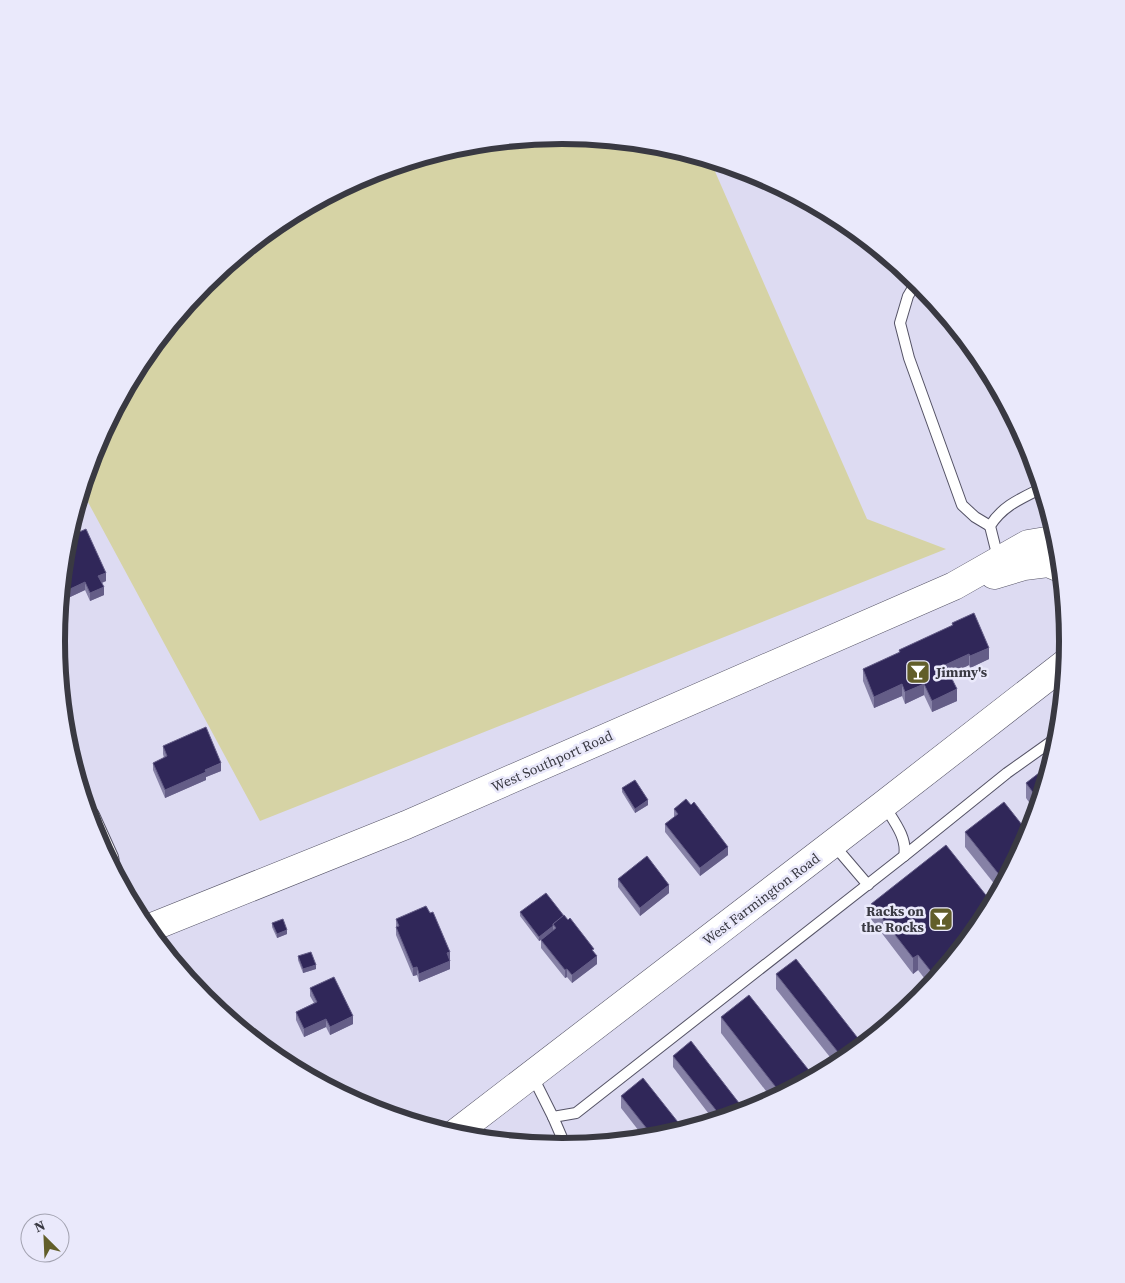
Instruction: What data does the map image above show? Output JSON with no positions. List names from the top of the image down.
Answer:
{
  "streets": {
    "main road": ["West Southport Road", "West Farmington Road"]
  },
  "places": {
    "bar": ["Jimmy's", "Racks on the Rocks"]
  },
  "north": "top left"
}
